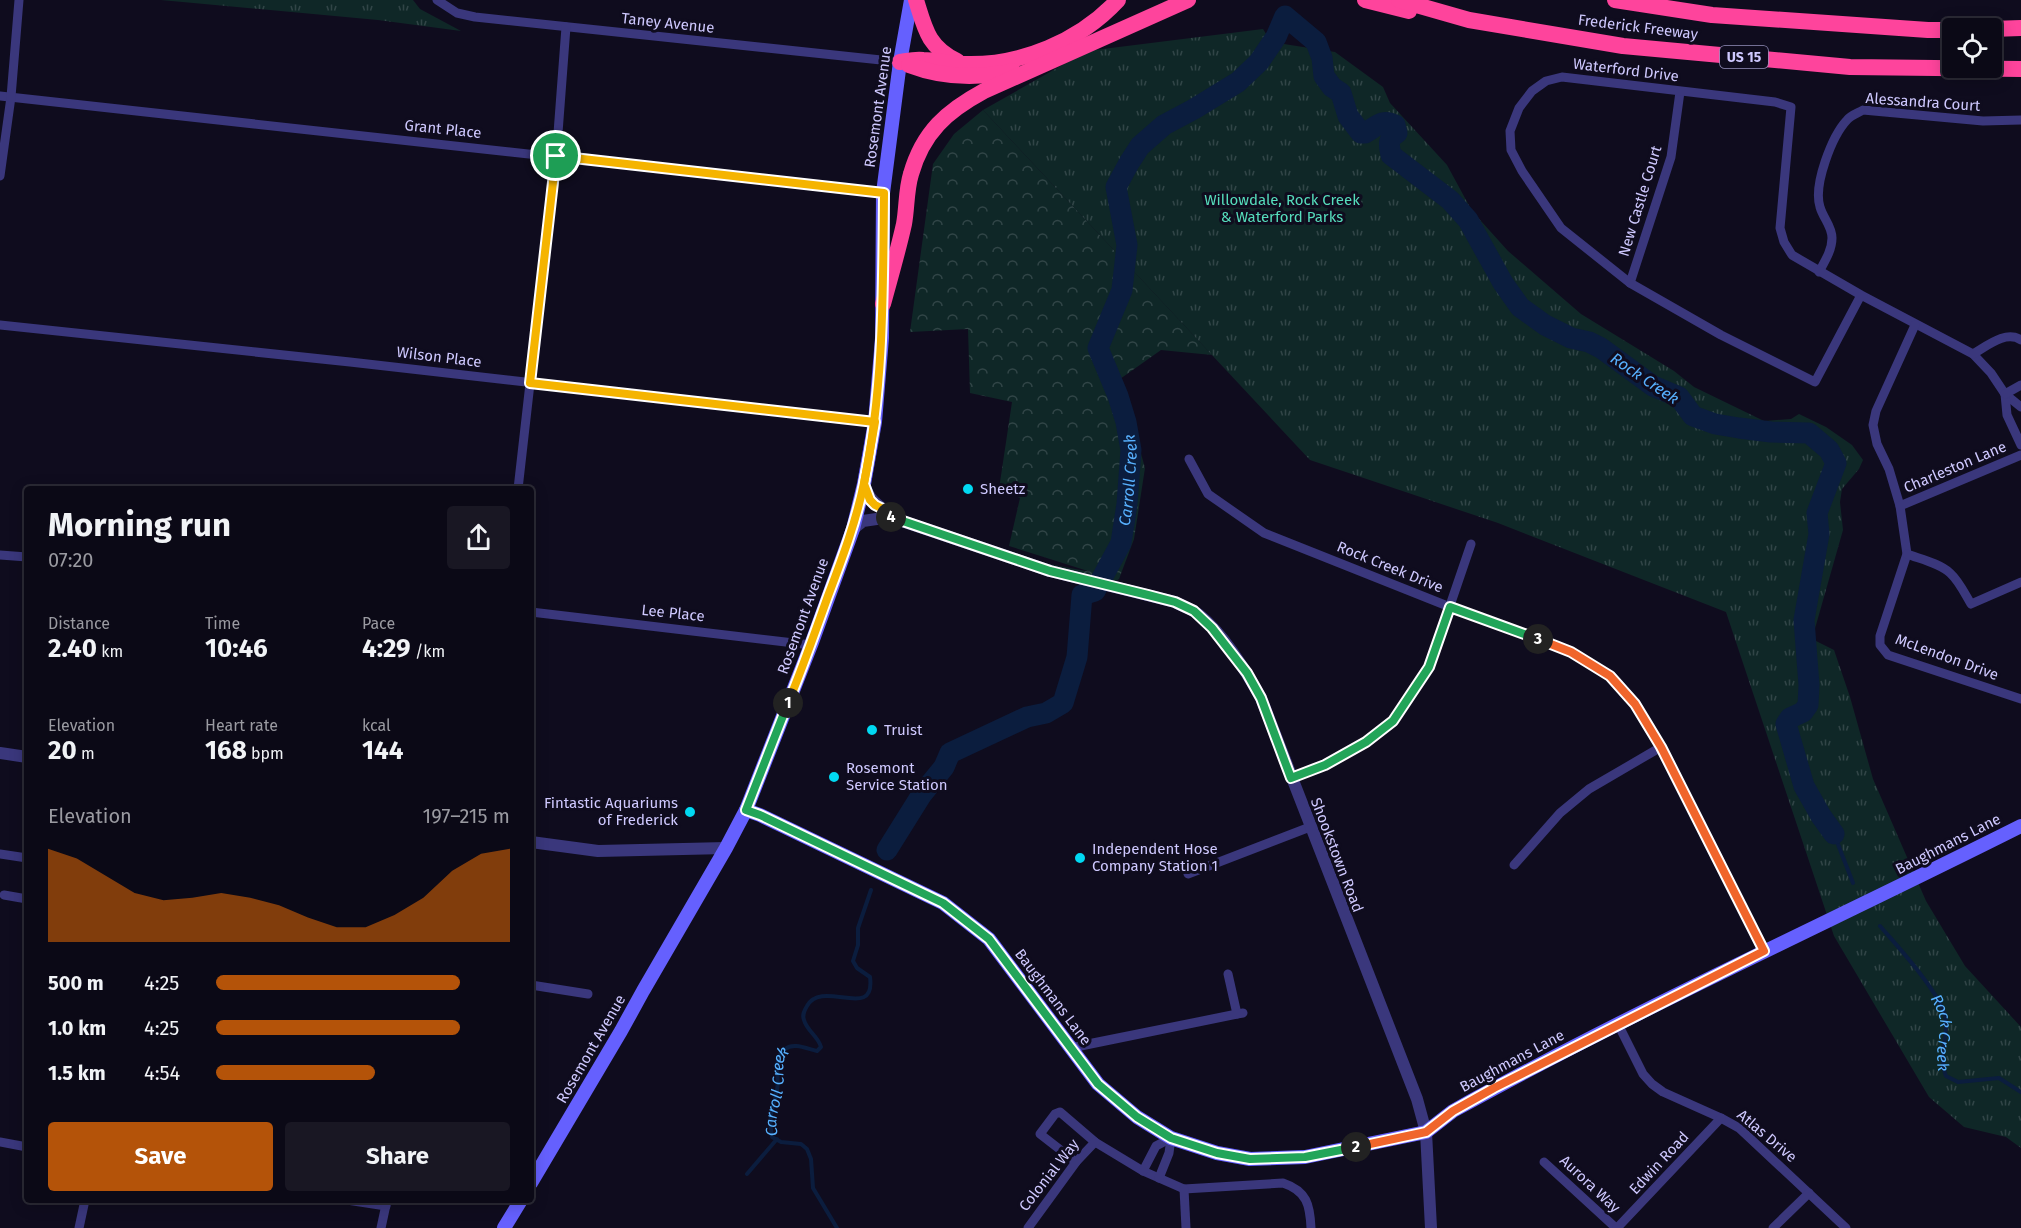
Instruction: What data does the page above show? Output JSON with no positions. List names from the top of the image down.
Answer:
{
  "streets": {
    "highway": ["Frederick Freeway", "US 15"],
    "main road": ["Rosemont Avenue", "Baughmans Lane"],
    "street": [
      "Taney Avenue",
      "Waterford Drive",
      "Alessandra Court",
      "Grant Place",
      "New Castle Court",
      "Wilson Place",
      "Charleston Lane",
      "Rock Creek Drive",
      "Lee Place",
      "McLendon Drive",
      "Shookstown Road",
      "Atlas Drive",
      "Edwin Road",
      "Colonial Way",
      "Aurora Way"
    ]
  },
  "crossings": [
    ["Taney Avenue", "Rosemont Avenue"],
    ["Waterford Drive", "Alessandra Court"],
    ["Waterford Drive", "New Castle Court"],
    ["Waterford Drive", "McLendon Drive"],
    ["Rosemont Avenue", "Grant Place"],
    ["Rosemont Avenue", "Wilson Place"],
    ["Rosemont Avenue", "Lee Place"],
    ["Rosemont Avenue", "Baughmans Lane"],
    ["Rosemont Avenue", "Shookstown Road"],
    ["Charleston Lane", "McLendon Drive"],
    ["Rock Creek Drive", "Baughmans Lane"],
    ["Baughmans Lane", "Shookstown Road"],
    ["Baughmans Lane", "Atlas Drive"],
    ["Atlas Drive", "Edwin Road"],
    ["Edwin Road", "Aurora Way"]
  ],
  "water": ["Rock Creek", "Carroll Creek"],
  "parks": ["Willowdale, Rock Creek & Waterford Parks"],
  "places": [
    "Sheetz",
    "Truist",
    "Rosemont Service Station",
    "Fintastic Aquariums of Frederick",
    "Independent Hose Company Station 1"
  ],
  "page": {
    "heading": ["Morning run", "07:20"],
    "pins": [
      "4",
      "3",
      "1",
      "2"
    ],
    "stats": [
      ["Distance", "2.40 km"],
      ["Time", "10:46"],
      ["Pace", "4:29 /km"],
      ["Elevation", "20 m"],
      ["Heart rate", "168 bpm"],
      ["kcal", "144"]
    ],
    "chart": ["Elevation", "197–215 m"],
    "list": [
      {
        "name": "500 m",
        "note": "4:25"
      },
      {
        "name": "1.0 km",
        "note": "4:25"
      },
      {
        "name": "1.5 km",
        "note": "4:54"
      }
    ],
    "buttons": ["Save", "Share"]
  }
}
